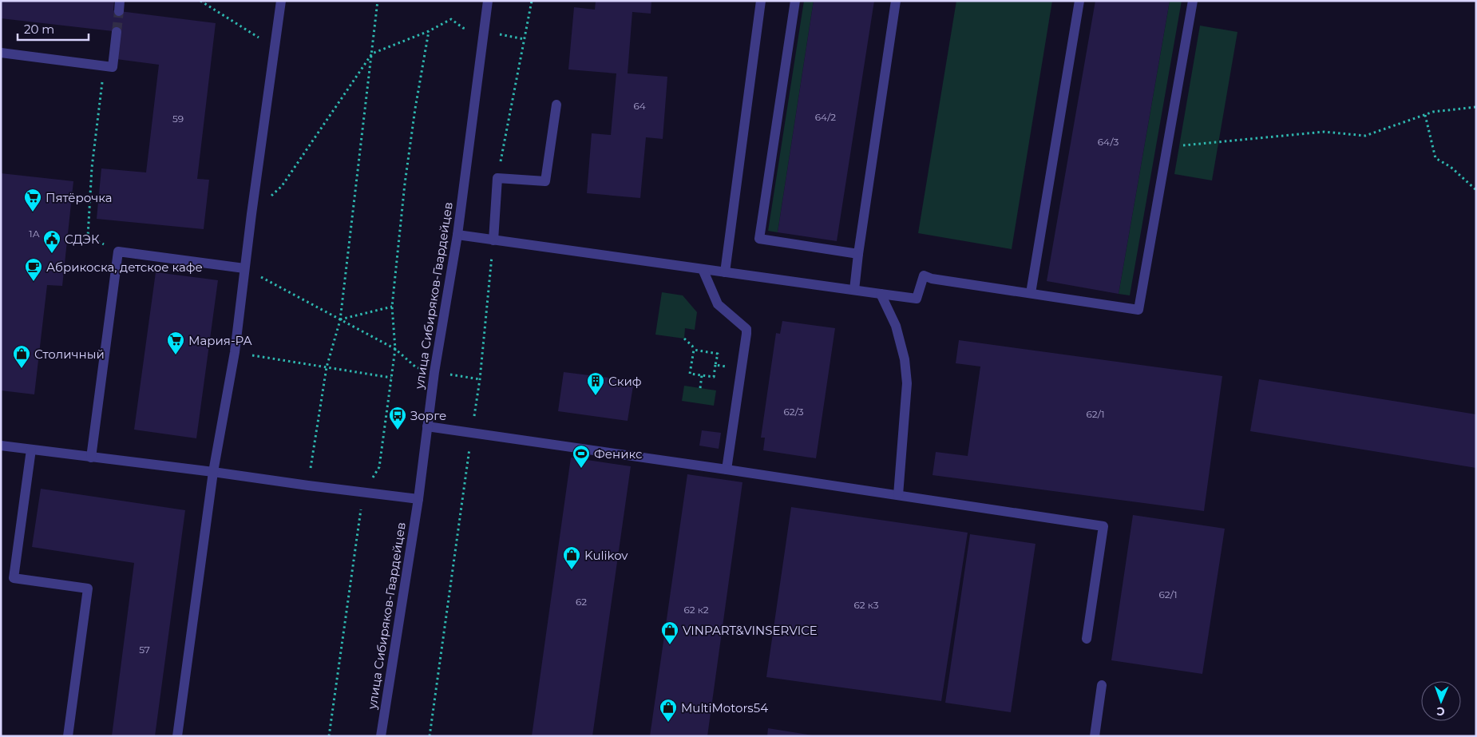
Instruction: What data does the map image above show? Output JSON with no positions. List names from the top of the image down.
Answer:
{
  "streets": {
    "street": ["улица Сибиряков-Гвардейцев"]
  },
  "places": {
    "supermarket": ["Пятёрочка", "Мария-РА"],
    "public building": ["СДЭК"],
    "cafe": ["Абрикоска, детское кафе"],
    "shop": [
      "Столичный",
      "Kulikov",
      "VINPART&VINSERVICE",
      "MultiMotors54"
    ],
    "building": ["Скиф"],
    "bus stop": ["Зорге"],
    "sports": ["Феникс"]
  },
  "house_numbers": [
    "64",
    "64/2",
    "59",
    "64/3",
    "1А",
    "62/3",
    "62/1",
    "62/1",
    "62",
    "62 к3",
    "62 к2",
    "57"
  ],
  "scale_bar": "20 m",
  "north": "bottom"
}
